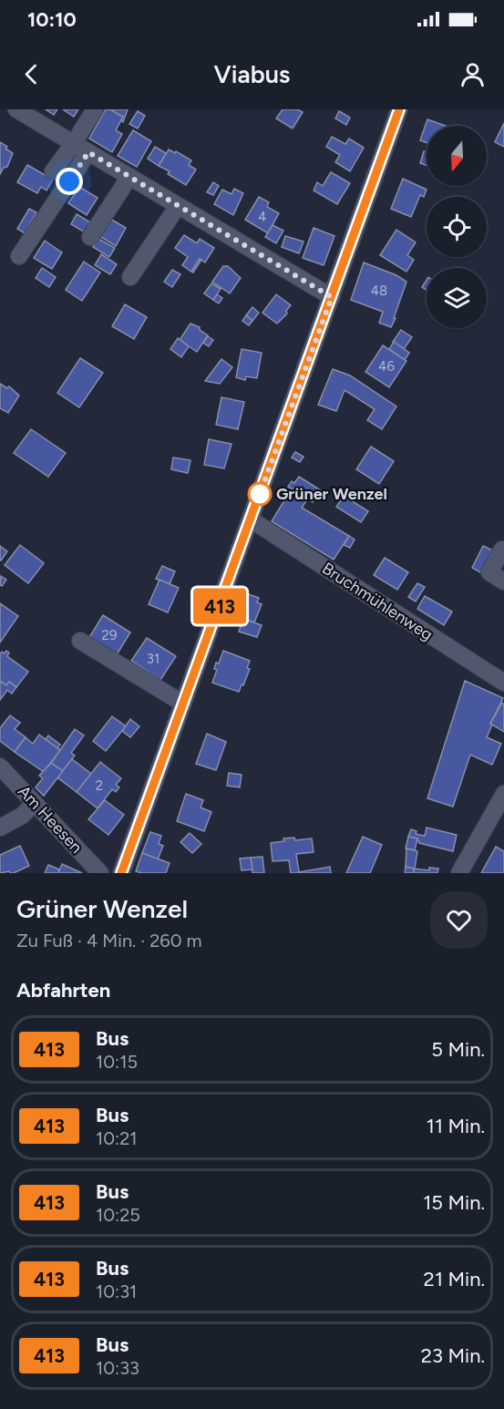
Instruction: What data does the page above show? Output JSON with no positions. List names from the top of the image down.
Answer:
{
  "streets": {
    "street": ["Bruchmühlenweg", "Am Heesen"]
  },
  "places": ["Grüner Wenzel"],
  "lines": ["bus line 413"],
  "house_numbers": [
    "4",
    "48",
    "46",
    "29",
    "31",
    "2"
  ],
  "north": "bottom",
  "page": {
    "status": "10:10",
    "header": "Viabus",
    "on_map": "413",
    "heading": [
      ["Grüner Wenzel", "Zu Fuß · 4 Min. · 260 m"],
      "Abfahrten"
    ],
    "list": [
      {
        "mark": "413",
        "name": "Bus",
        "note": "10:15",
        "value": "5 Min."
      },
      {
        "mark": "413",
        "name": "Bus",
        "note": "10:21",
        "value": "11 Min."
      },
      {
        "mark": "413",
        "name": "Bus",
        "note": "10:25",
        "value": "15 Min."
      },
      {
        "mark": "413",
        "name": "Bus",
        "note": "10:31",
        "value": "21 Min."
      },
      {
        "mark": "413",
        "name": "Bus",
        "note": "10:33",
        "value": "23 Min."
      }
    ]
  }
}
